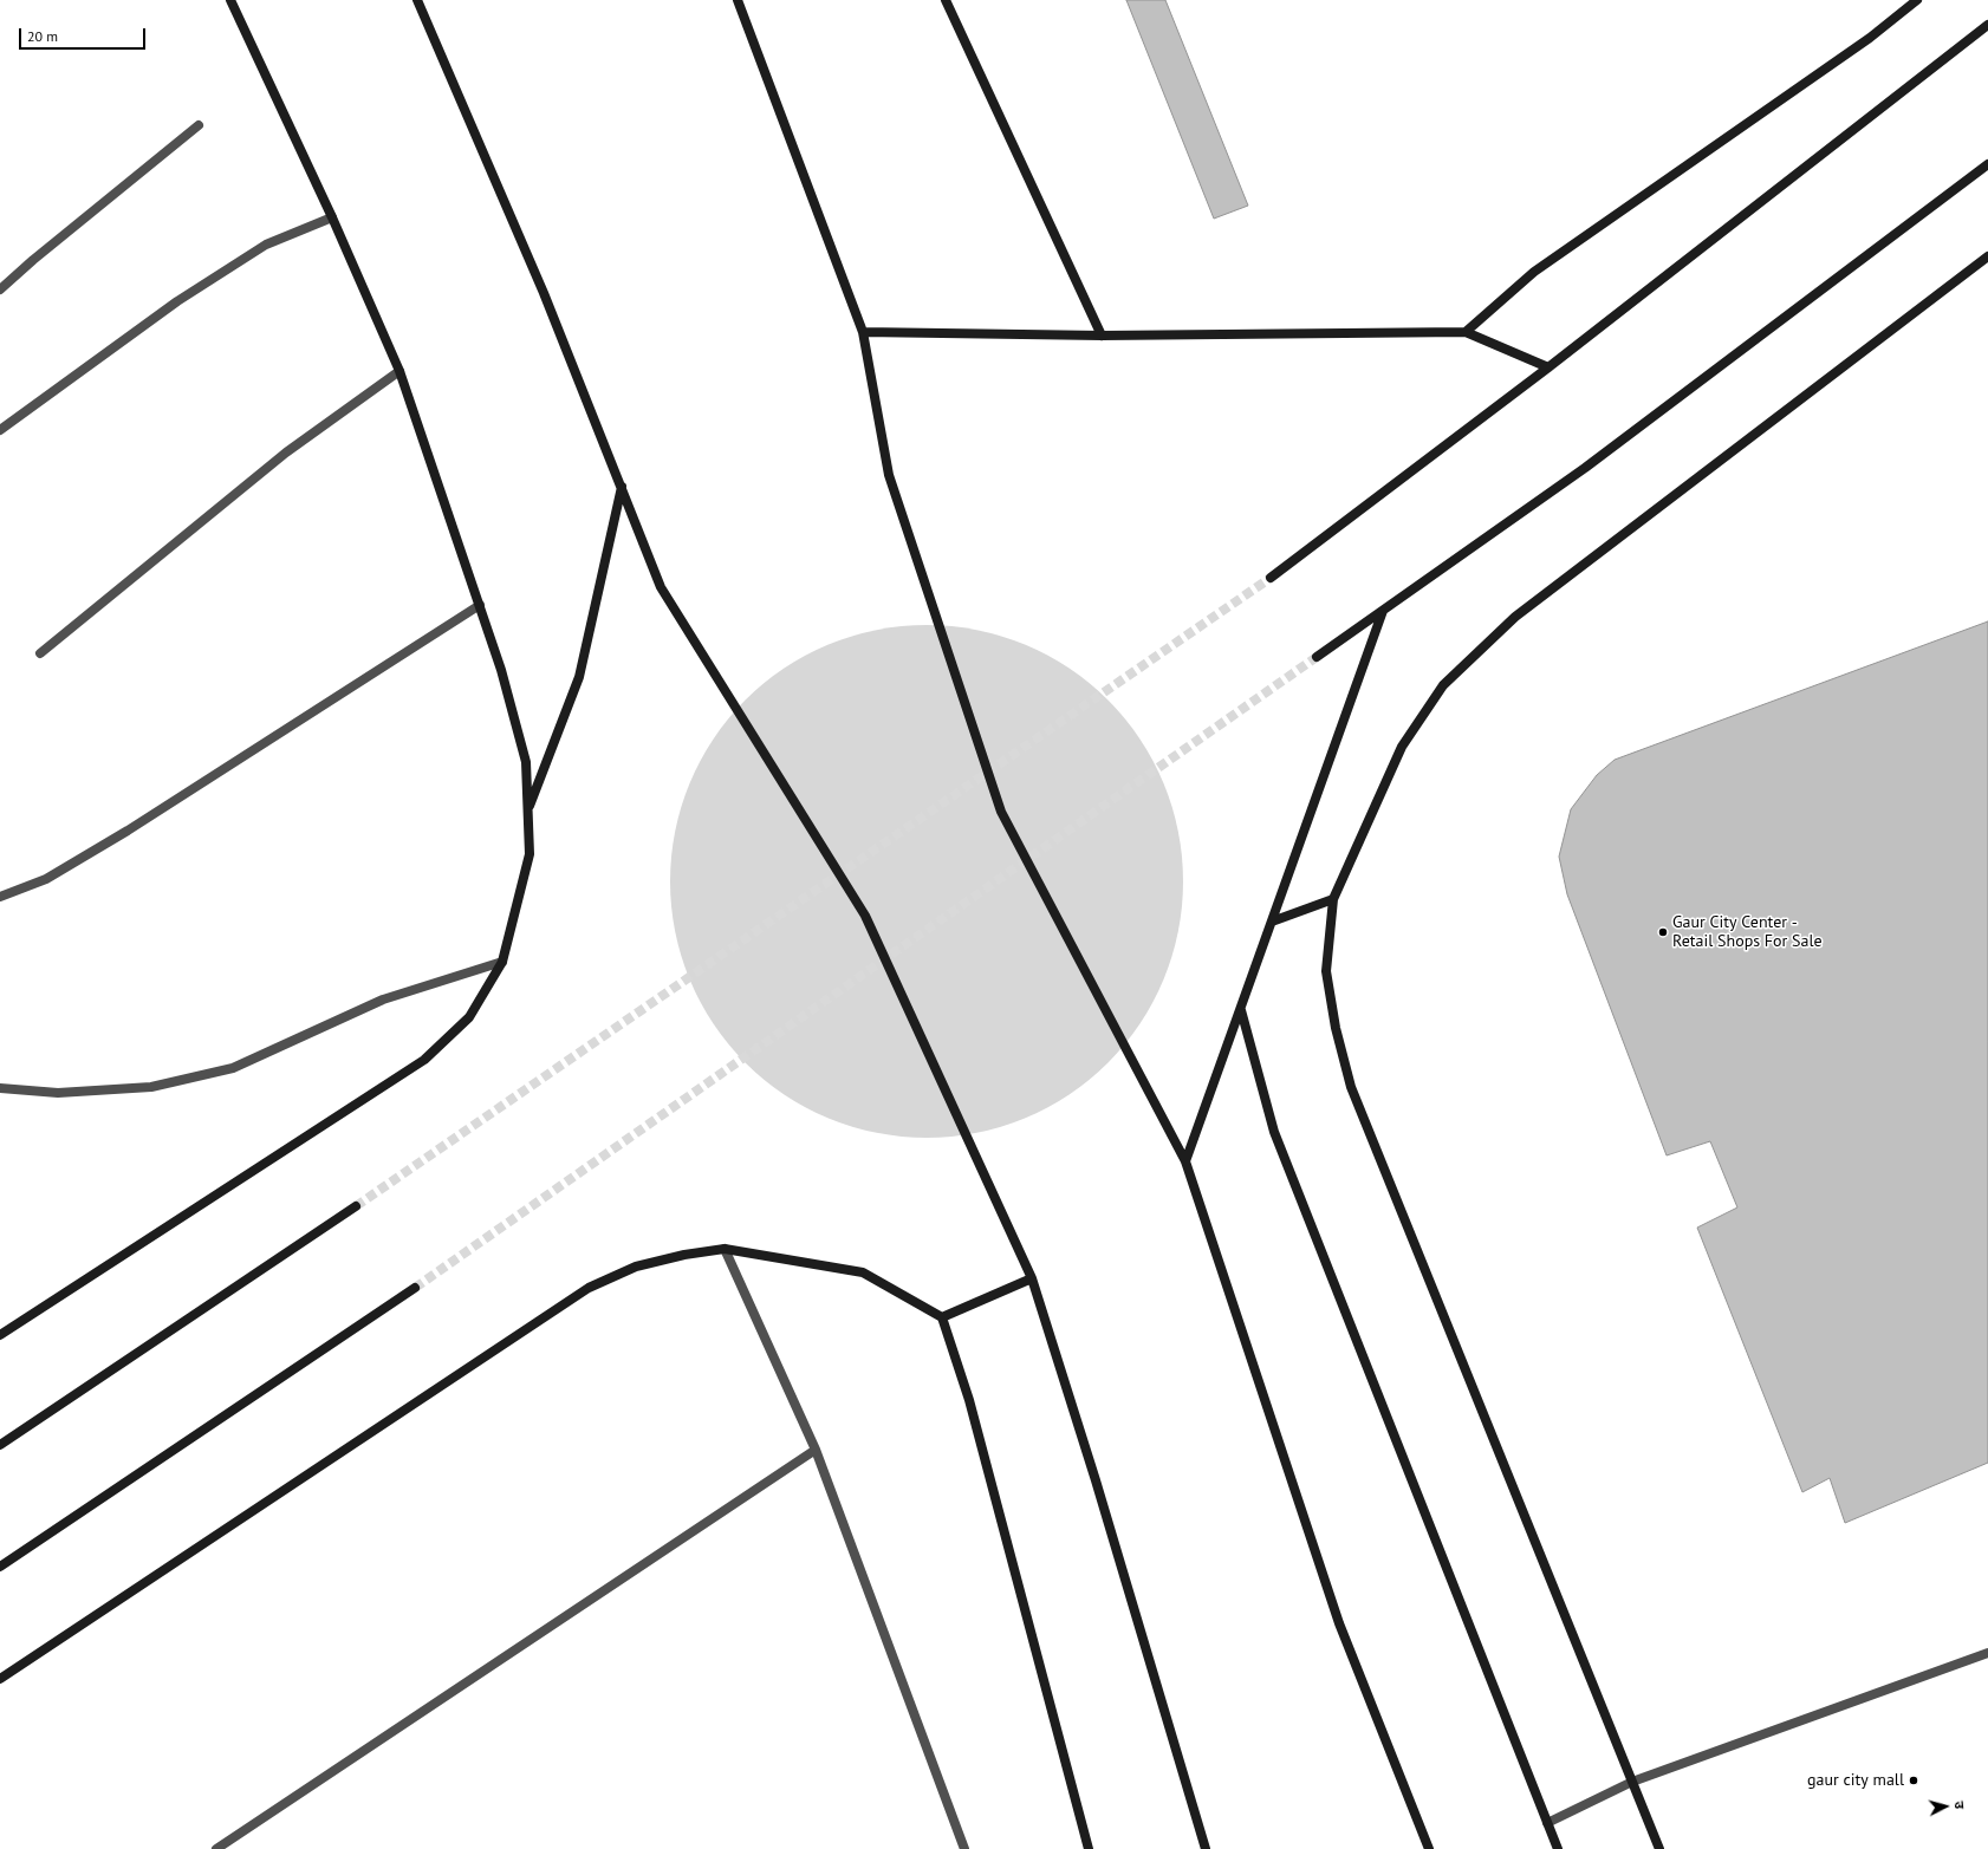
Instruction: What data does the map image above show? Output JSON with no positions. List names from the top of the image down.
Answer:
{
  "places": ["Gaur City Center - Retail Shops For Sale", "gaur city mall"],
  "scale_bar": "20 m",
  "north": "right"
}
